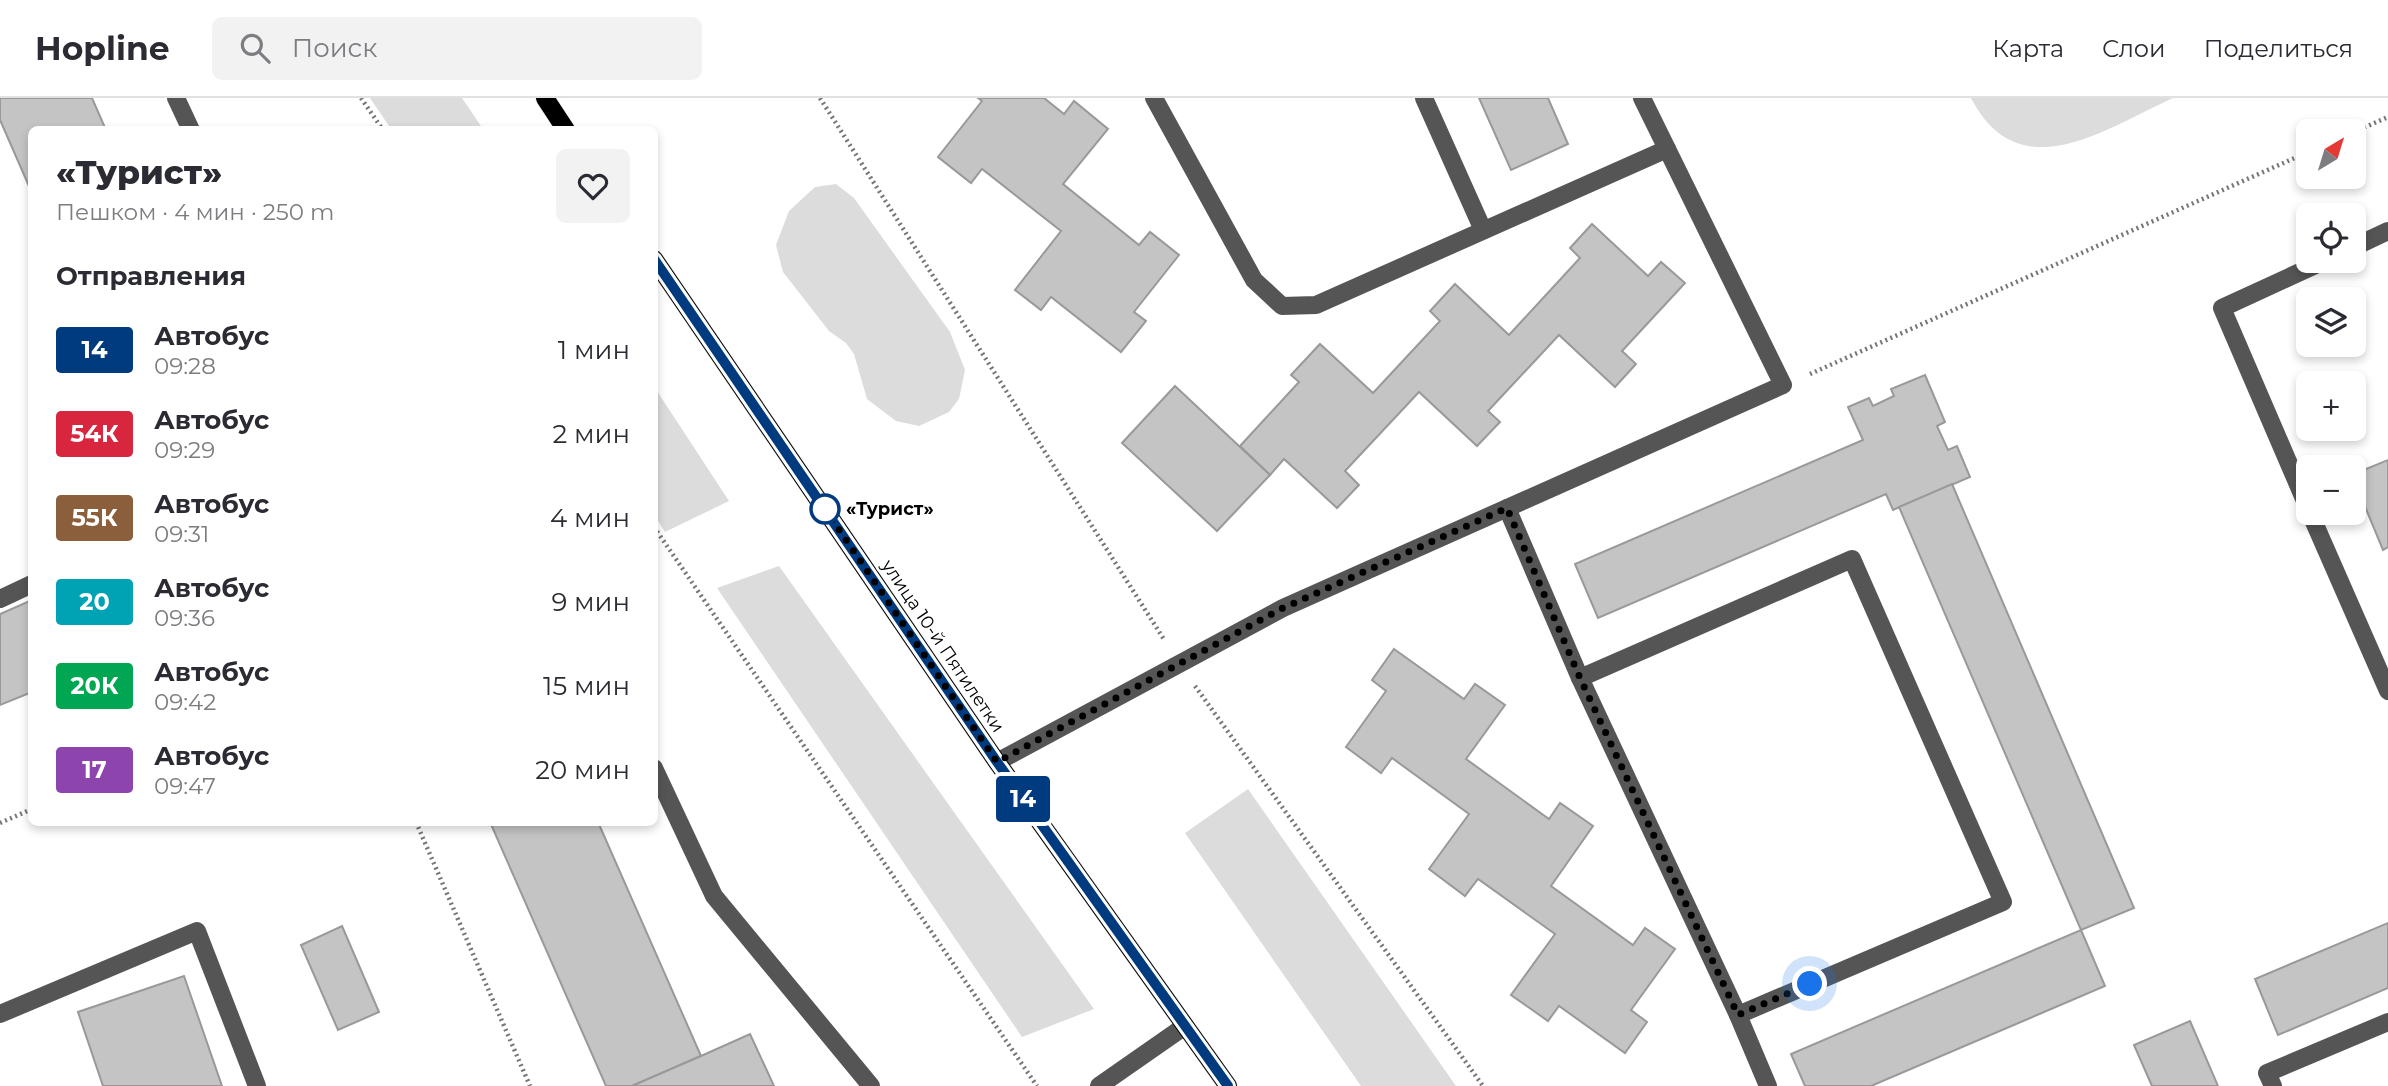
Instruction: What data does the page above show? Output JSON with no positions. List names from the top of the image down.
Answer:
{
  "streets": {
    "main road": ["улица 10-й Пятилетки"]
  },
  "places": ["«Турист»"],
  "lines": ["bus line 14"],
  "north": "top right",
  "page": {
    "header": "Hopline",
    "search": "Поиск",
    "nav": ["Карта", "Слои", "Поделиться"],
    "on_map": "14",
    "map_buttons": ["+", "−"],
    "heading": [
      ["«Турист»", "Пешком · 4 мин · 250 m"],
      "Отправления"
    ],
    "list": [
      {
        "mark": "14",
        "name": "Автобус",
        "note": "09:28",
        "value": "1 мин"
      },
      {
        "mark": "54К",
        "name": "Автобус",
        "note": "09:29",
        "value": "2 мин"
      },
      {
        "mark": "55К",
        "name": "Автобус",
        "note": "09:31",
        "value": "4 мин"
      },
      {
        "mark": "20",
        "name": "Автобус",
        "note": "09:36",
        "value": "9 мин"
      },
      {
        "mark": "20К",
        "name": "Автобус",
        "note": "09:42",
        "value": "15 мин"
      },
      {
        "mark": "17",
        "name": "Автобус",
        "note": "09:47",
        "value": "20 мин"
      }
    ]
  }
}
